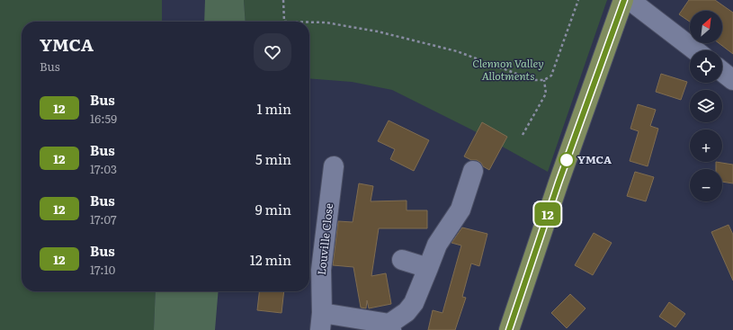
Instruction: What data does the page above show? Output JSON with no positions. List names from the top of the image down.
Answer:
{
  "streets": {
    "street": ["Louville Close"]
  },
  "parks": ["Clennon Valley Allotments"],
  "places": ["YMCA"],
  "lines": ["bus line 12"],
  "north": "top right",
  "page": {
    "on_map": "12",
    "map_buttons": ["+", "−"],
    "heading": ["YMCA", "Bus"],
    "list": [
      {
        "mark": "12",
        "name": "Bus",
        "note": "16:59",
        "value": "1 min"
      },
      {
        "mark": "12",
        "name": "Bus",
        "note": "17:03",
        "value": "5 min"
      },
      {
        "mark": "12",
        "name": "Bus",
        "note": "17:07",
        "value": "9 min"
      },
      {
        "mark": "12",
        "name": "Bus",
        "note": "17:10",
        "value": "12 min"
      }
    ]
  }
}
